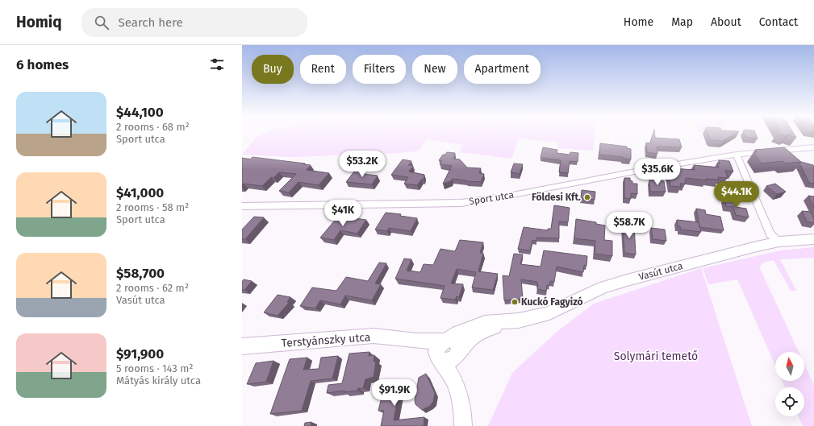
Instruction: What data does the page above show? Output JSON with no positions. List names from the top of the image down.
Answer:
{
  "streets": {
    "street": ["Sport utca", "Vasút utca", "Terstyánszky utca"]
  },
  "crossings": [
    ["Vasút utca", "Terstyánszky utca"]
  ],
  "parks": ["Solymári temető"],
  "places": ["Földesi Kft.", "Kuckó Fagyizó"],
  "north": "top",
  "page": {
    "header": "Homiq",
    "search": "Search here",
    "nav": [
      "Home",
      "Map",
      "About",
      "Contact"
    ],
    "heading": "6 homes",
    "chip": [
      "Buy",
      "Rent",
      "Filters",
      "New",
      "Apartment"
    ],
    "list": [
      {
        "name": "$44,100",
        "note": "2 rooms · 68 m² · Sport utca"
      },
      {
        "name": "$41,000",
        "note": "2 rooms · 58 m² · Sport utca"
      },
      {
        "name": "$58,700",
        "note": "2 rooms · 62 m² · Vasút utca"
      },
      {
        "name": "$91,900",
        "note": "5 rooms · 143 m² · Mátyás király utca"
      }
    ],
    "price": [
      "$53.2K",
      "$35.6K",
      "$44.1K",
      "$41K",
      "$58.7K",
      "$91.9K"
    ]
  }
}
